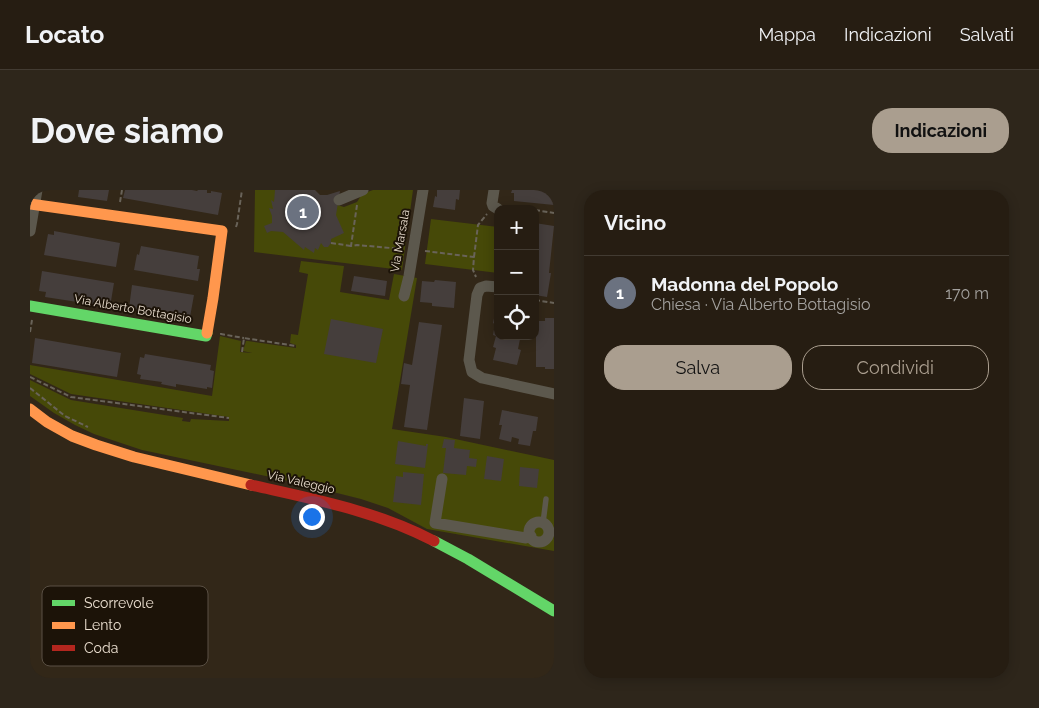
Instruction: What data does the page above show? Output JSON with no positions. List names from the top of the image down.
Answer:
{
  "streets": {
    "main road": ["Via Alberto Bottagisio", "Via Valeggio"],
    "street": ["Via Marsala"]
  },
  "legend": ["Scorrevole", "Lento", "Coda"],
  "page": {
    "header": "Locato",
    "nav": ["Mappa", "Indicazioni", "Salvati"],
    "buttons": [
      "Indicazioni",
      ["Salva", "Condividi"]
    ],
    "title": "Dove siamo",
    "heading": "Vicino",
    "pins": "1",
    "map_buttons": ["+", "−"],
    "list": [
      {
        "mark": "1",
        "name": "Madonna del Popolo",
        "note": "Chiesa · Via Alberto Bottagisio",
        "value": "170 m"
      }
    ]
  }
}
